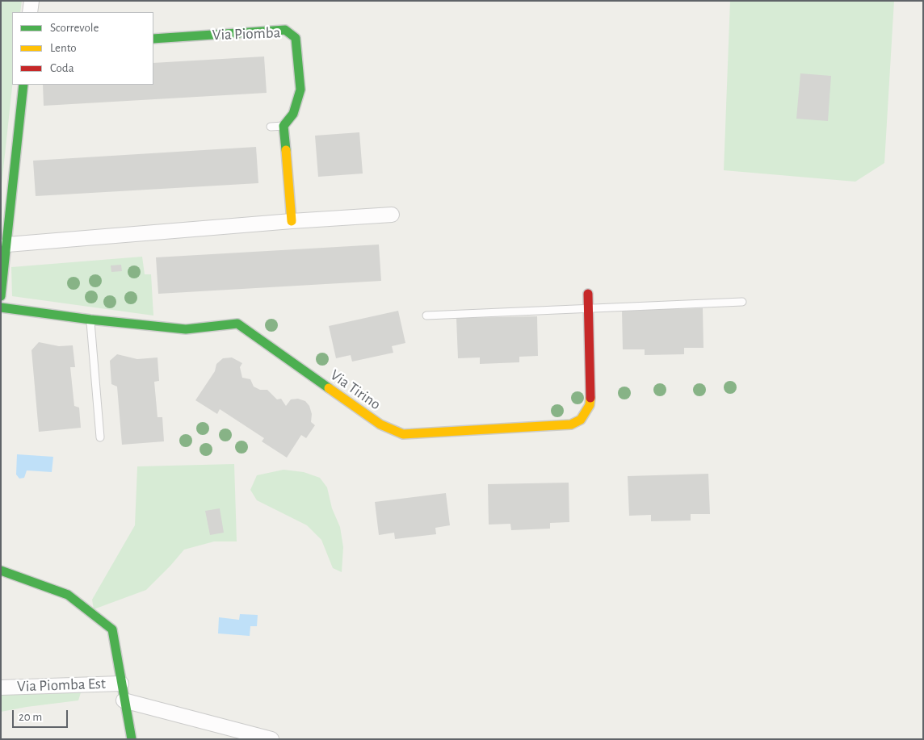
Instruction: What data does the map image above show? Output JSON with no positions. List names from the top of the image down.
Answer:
{
  "streets": {
    "street": ["Via Piomba", "Via Tirino", "Via Piomba Est"]
  },
  "legend": ["Scorrevole", "Lento", "Coda"],
  "scale_bar": "20 m"
}
